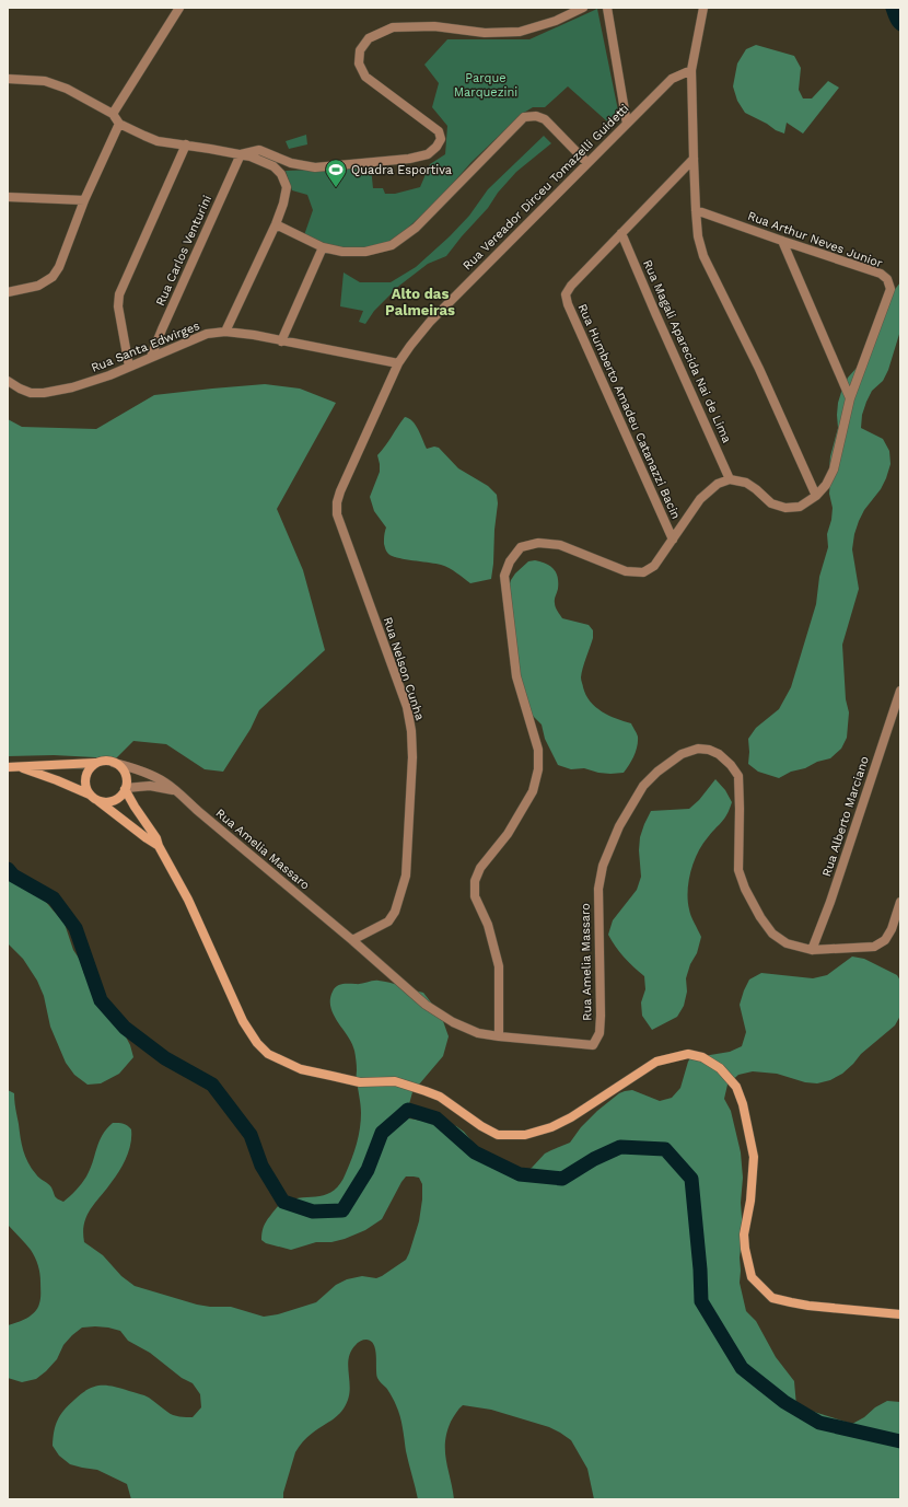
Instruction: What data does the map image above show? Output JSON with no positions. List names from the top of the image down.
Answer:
{
  "streets": {
    "street": [
      "Rua Vereador Dirceu Tomazelli Guidetti",
      "Rua Arthur Neves Junior",
      "Rua Carlos Venturini",
      "Rua Santa Edwirges",
      "Rua Magali Aparecida Nai de Lima",
      "Rua Humberto Amadeu Catanazzi Bacin",
      "Rua Nelson Cunha",
      "Rua Alberto Marciano",
      "Rua Amelia Massaro"
    ]
  },
  "crossings": [
    ["Rua Vereador Dirceu Tomazelli Guidetti", "Rua Santa Edwirges"],
    ["Rua Vereador Dirceu Tomazelli Guidetti", "Rua Nelson Cunha"],
    ["Rua Arthur Neves Junior", "Rua Magali Aparecida Nai de Lima"],
    ["Rua Carlos Venturini", "Rua Santa Edwirges"],
    ["Rua Magali Aparecida Nai de Lima", "Rua Humberto Amadeu Catanazzi Bacin"],
    ["Rua Nelson Cunha", "Rua Amelia Massaro"],
    ["Rua Alberto Marciano", "Rua Amelia Massaro"]
  ],
  "districts": ["Alto das Palmeiras"],
  "parks": ["Parque Marquezini"],
  "places": {
    "sports": ["Quadra Esportiva"]
  }
}
